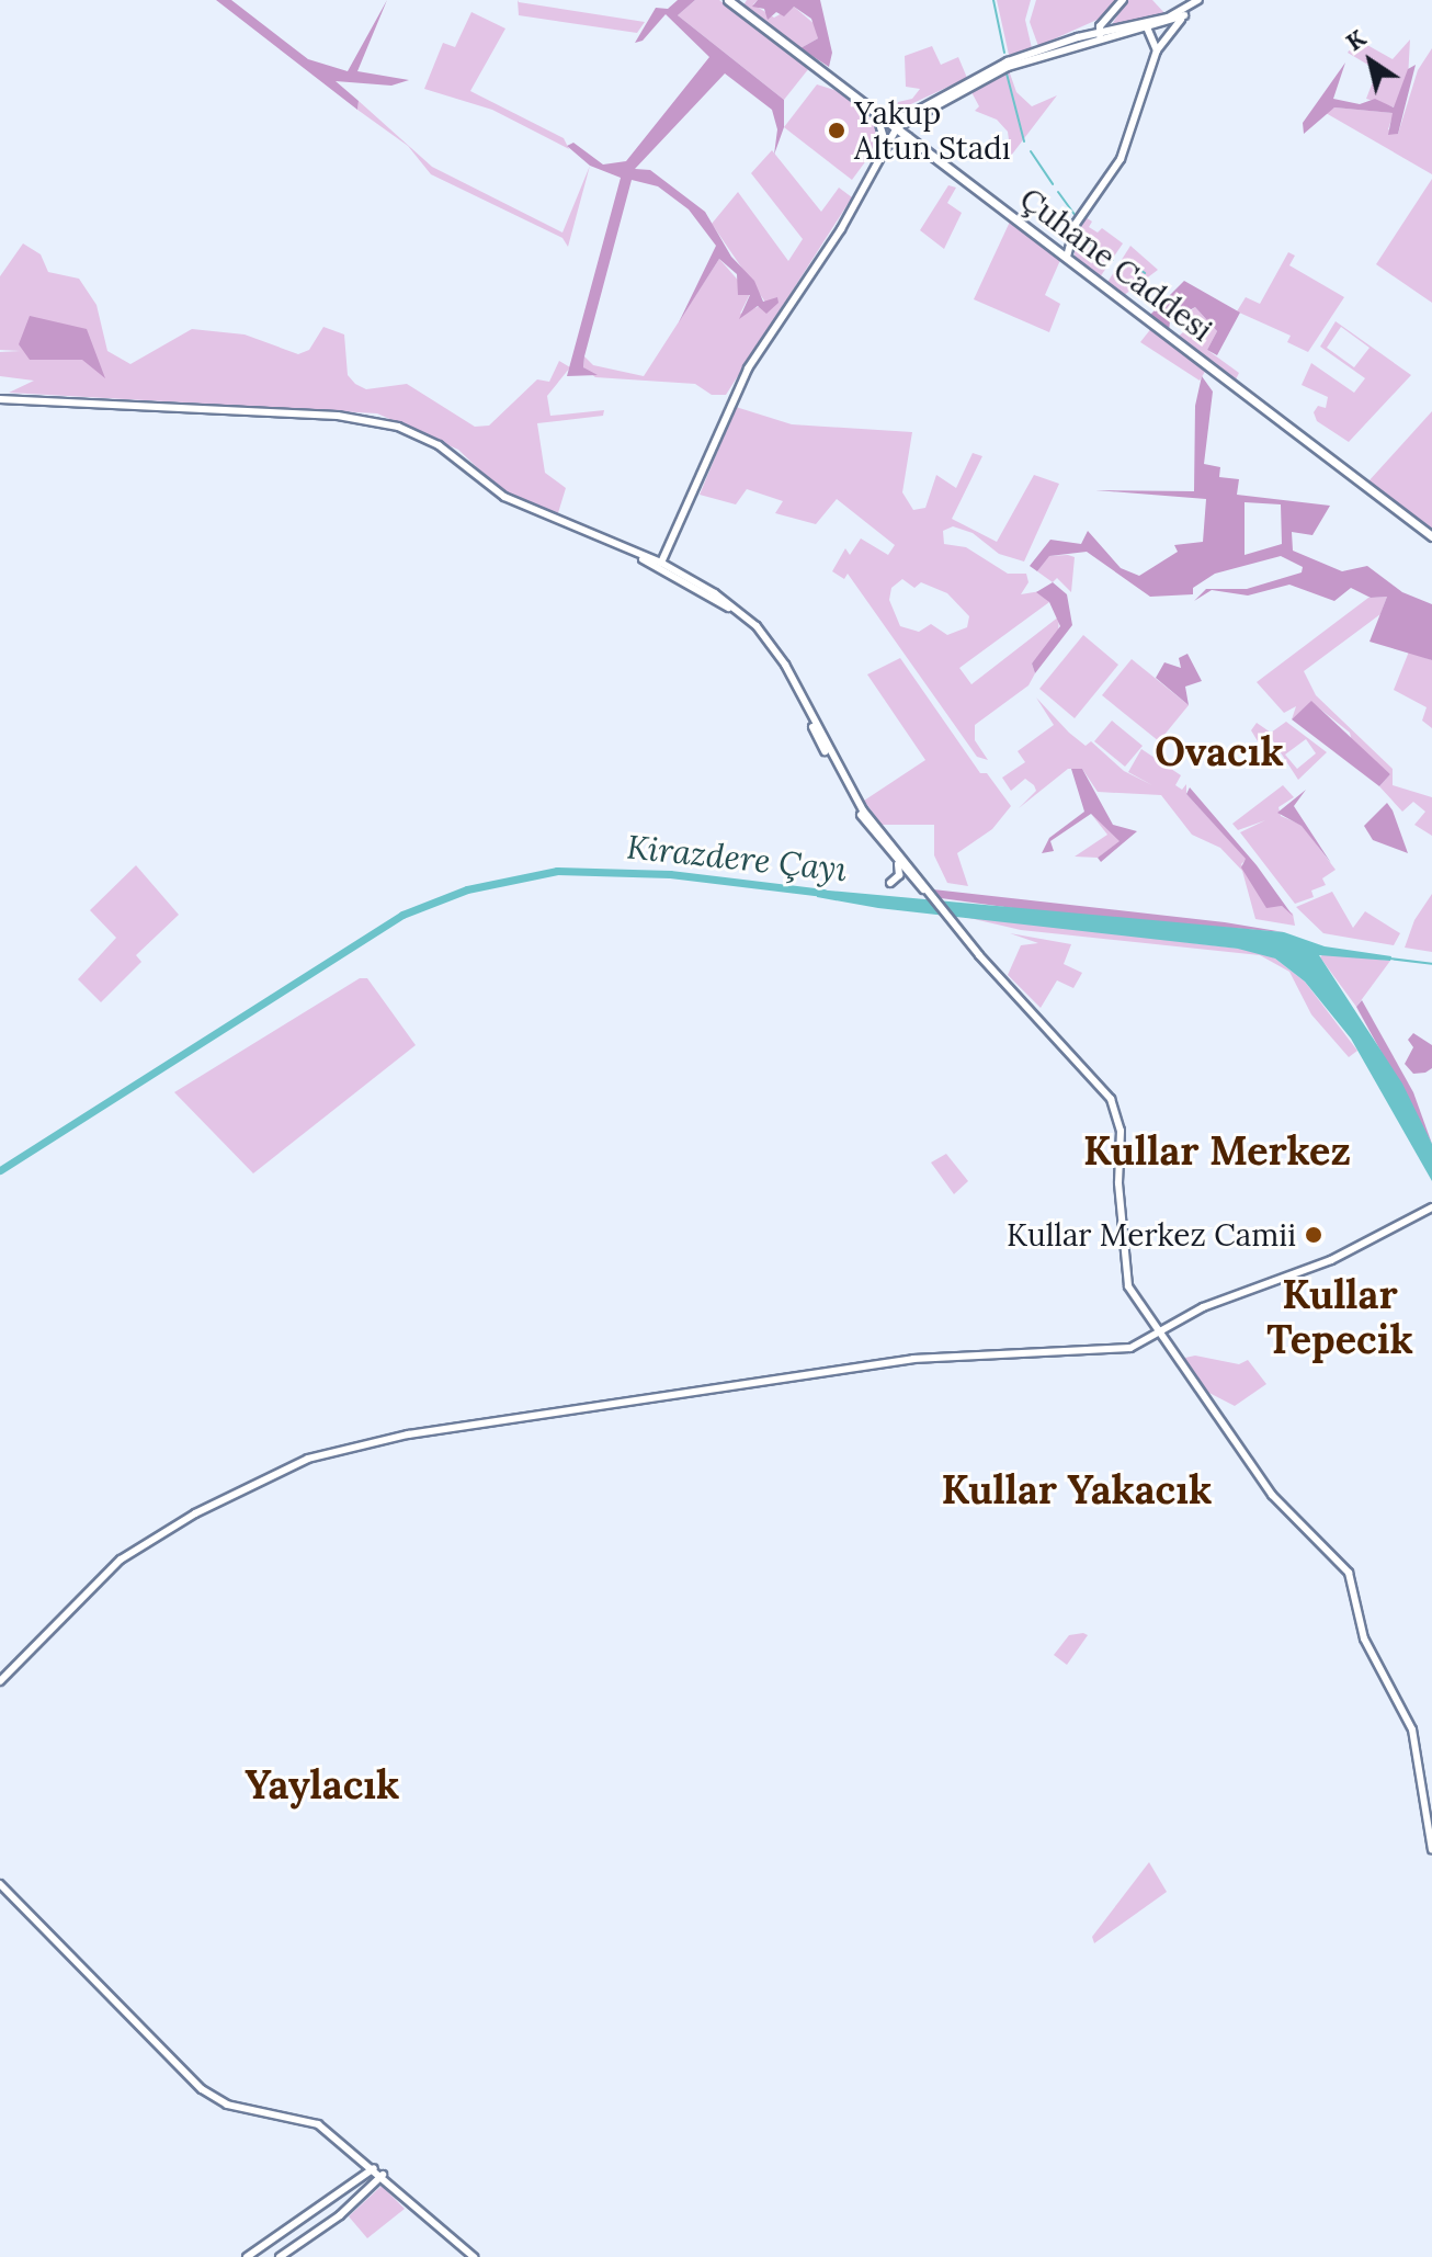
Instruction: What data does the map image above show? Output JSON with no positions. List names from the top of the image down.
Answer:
{
  "streets": {
    "main road": ["Çuhane Caddesi"]
  },
  "districts": [
    "Ovacık",
    "Kullar Merkez",
    "Kullar Tepecik",
    "Kullar Yakacık",
    "Yaylacık"
  ],
  "water": ["Kirazdere Çayı"],
  "places": ["Yakup Altun Stadı", "Kullar Merkez Camii"],
  "north": "top left"
}
